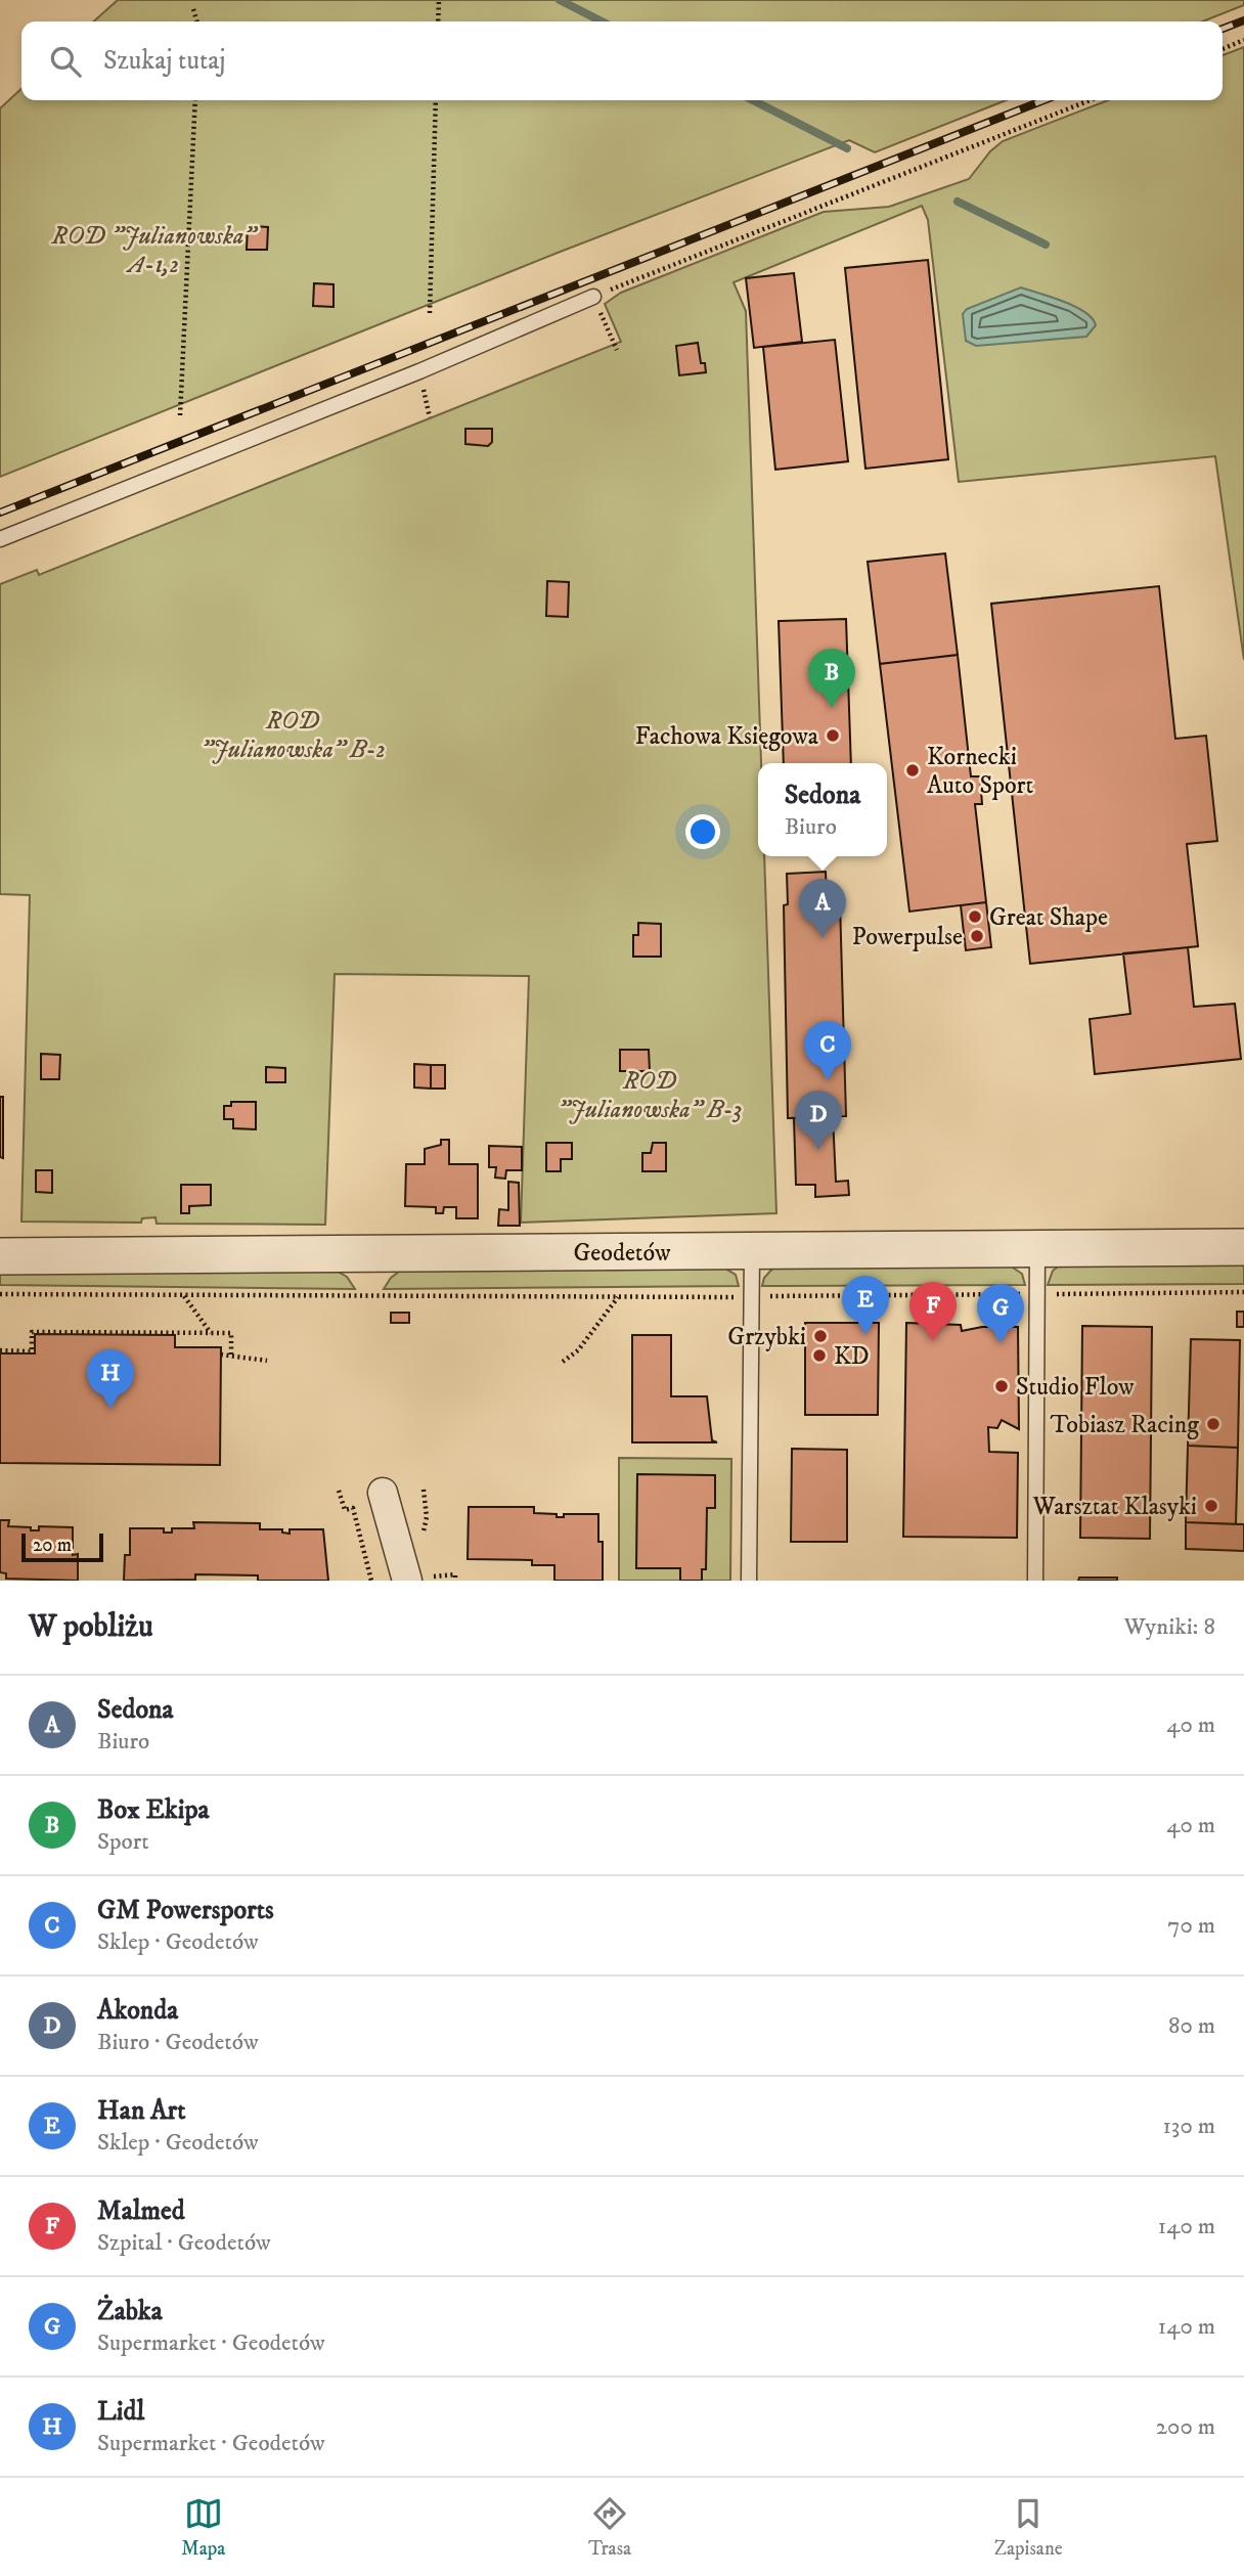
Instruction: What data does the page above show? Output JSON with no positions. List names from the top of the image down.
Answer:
{
  "streets": {
    "street": ["Geodetów"]
  },
  "parks": ["ROD \"Julianowska\" A-1,2", "ROD \"Julianowska\" B-2", "ROD \"Julianowska\" B-3"],
  "places": [
    "Fachowa Księgowa",
    "Kornecki Auto Sport",
    "Great Shape",
    "Powerpulse",
    "Grzybki",
    "KD",
    "Studio Flow",
    "Tobiasz Racing",
    "Warsztat Klasyki"
  ],
  "scale_bar": "20 m",
  "page": {
    "search": "Szukaj tutaj",
    "pins": [
      "B",
      "A",
      "C",
      "D",
      "E",
      "F",
      "G",
      "H"
    ],
    "popup": ["Sedona", "Biuro"],
    "scale": "20 m",
    "heading": ["W pobliżu", "Wyniki: 8"],
    "list": [
      {
        "mark": "A",
        "name": "Sedona",
        "note": "Biuro",
        "value": "40 m"
      },
      {
        "mark": "B",
        "name": "Box Ekipa",
        "note": "Sport",
        "value": "40 m"
      },
      {
        "mark": "C",
        "name": "GM Powersports",
        "note": "Sklep · Geodetów",
        "value": "70 m"
      },
      {
        "mark": "D",
        "name": "Akonda",
        "note": "Biuro · Geodetów",
        "value": "80 m"
      },
      {
        "mark": "E",
        "name": "Han Art",
        "note": "Sklep · Geodetów",
        "value": "130 m"
      },
      {
        "mark": "F",
        "name": "Malmed",
        "note": "Szpital · Geodetów",
        "value": "140 m"
      },
      {
        "mark": "G",
        "name": "Żabka",
        "note": "Supermarket · Geodetów",
        "value": "140 m"
      },
      {
        "mark": "H",
        "name": "Lidl",
        "note": "Supermarket · Geodetów",
        "value": "200 m"
      }
    ],
    "nav": ["Mapa", "Trasa", "Zapisane"]
  }
}
